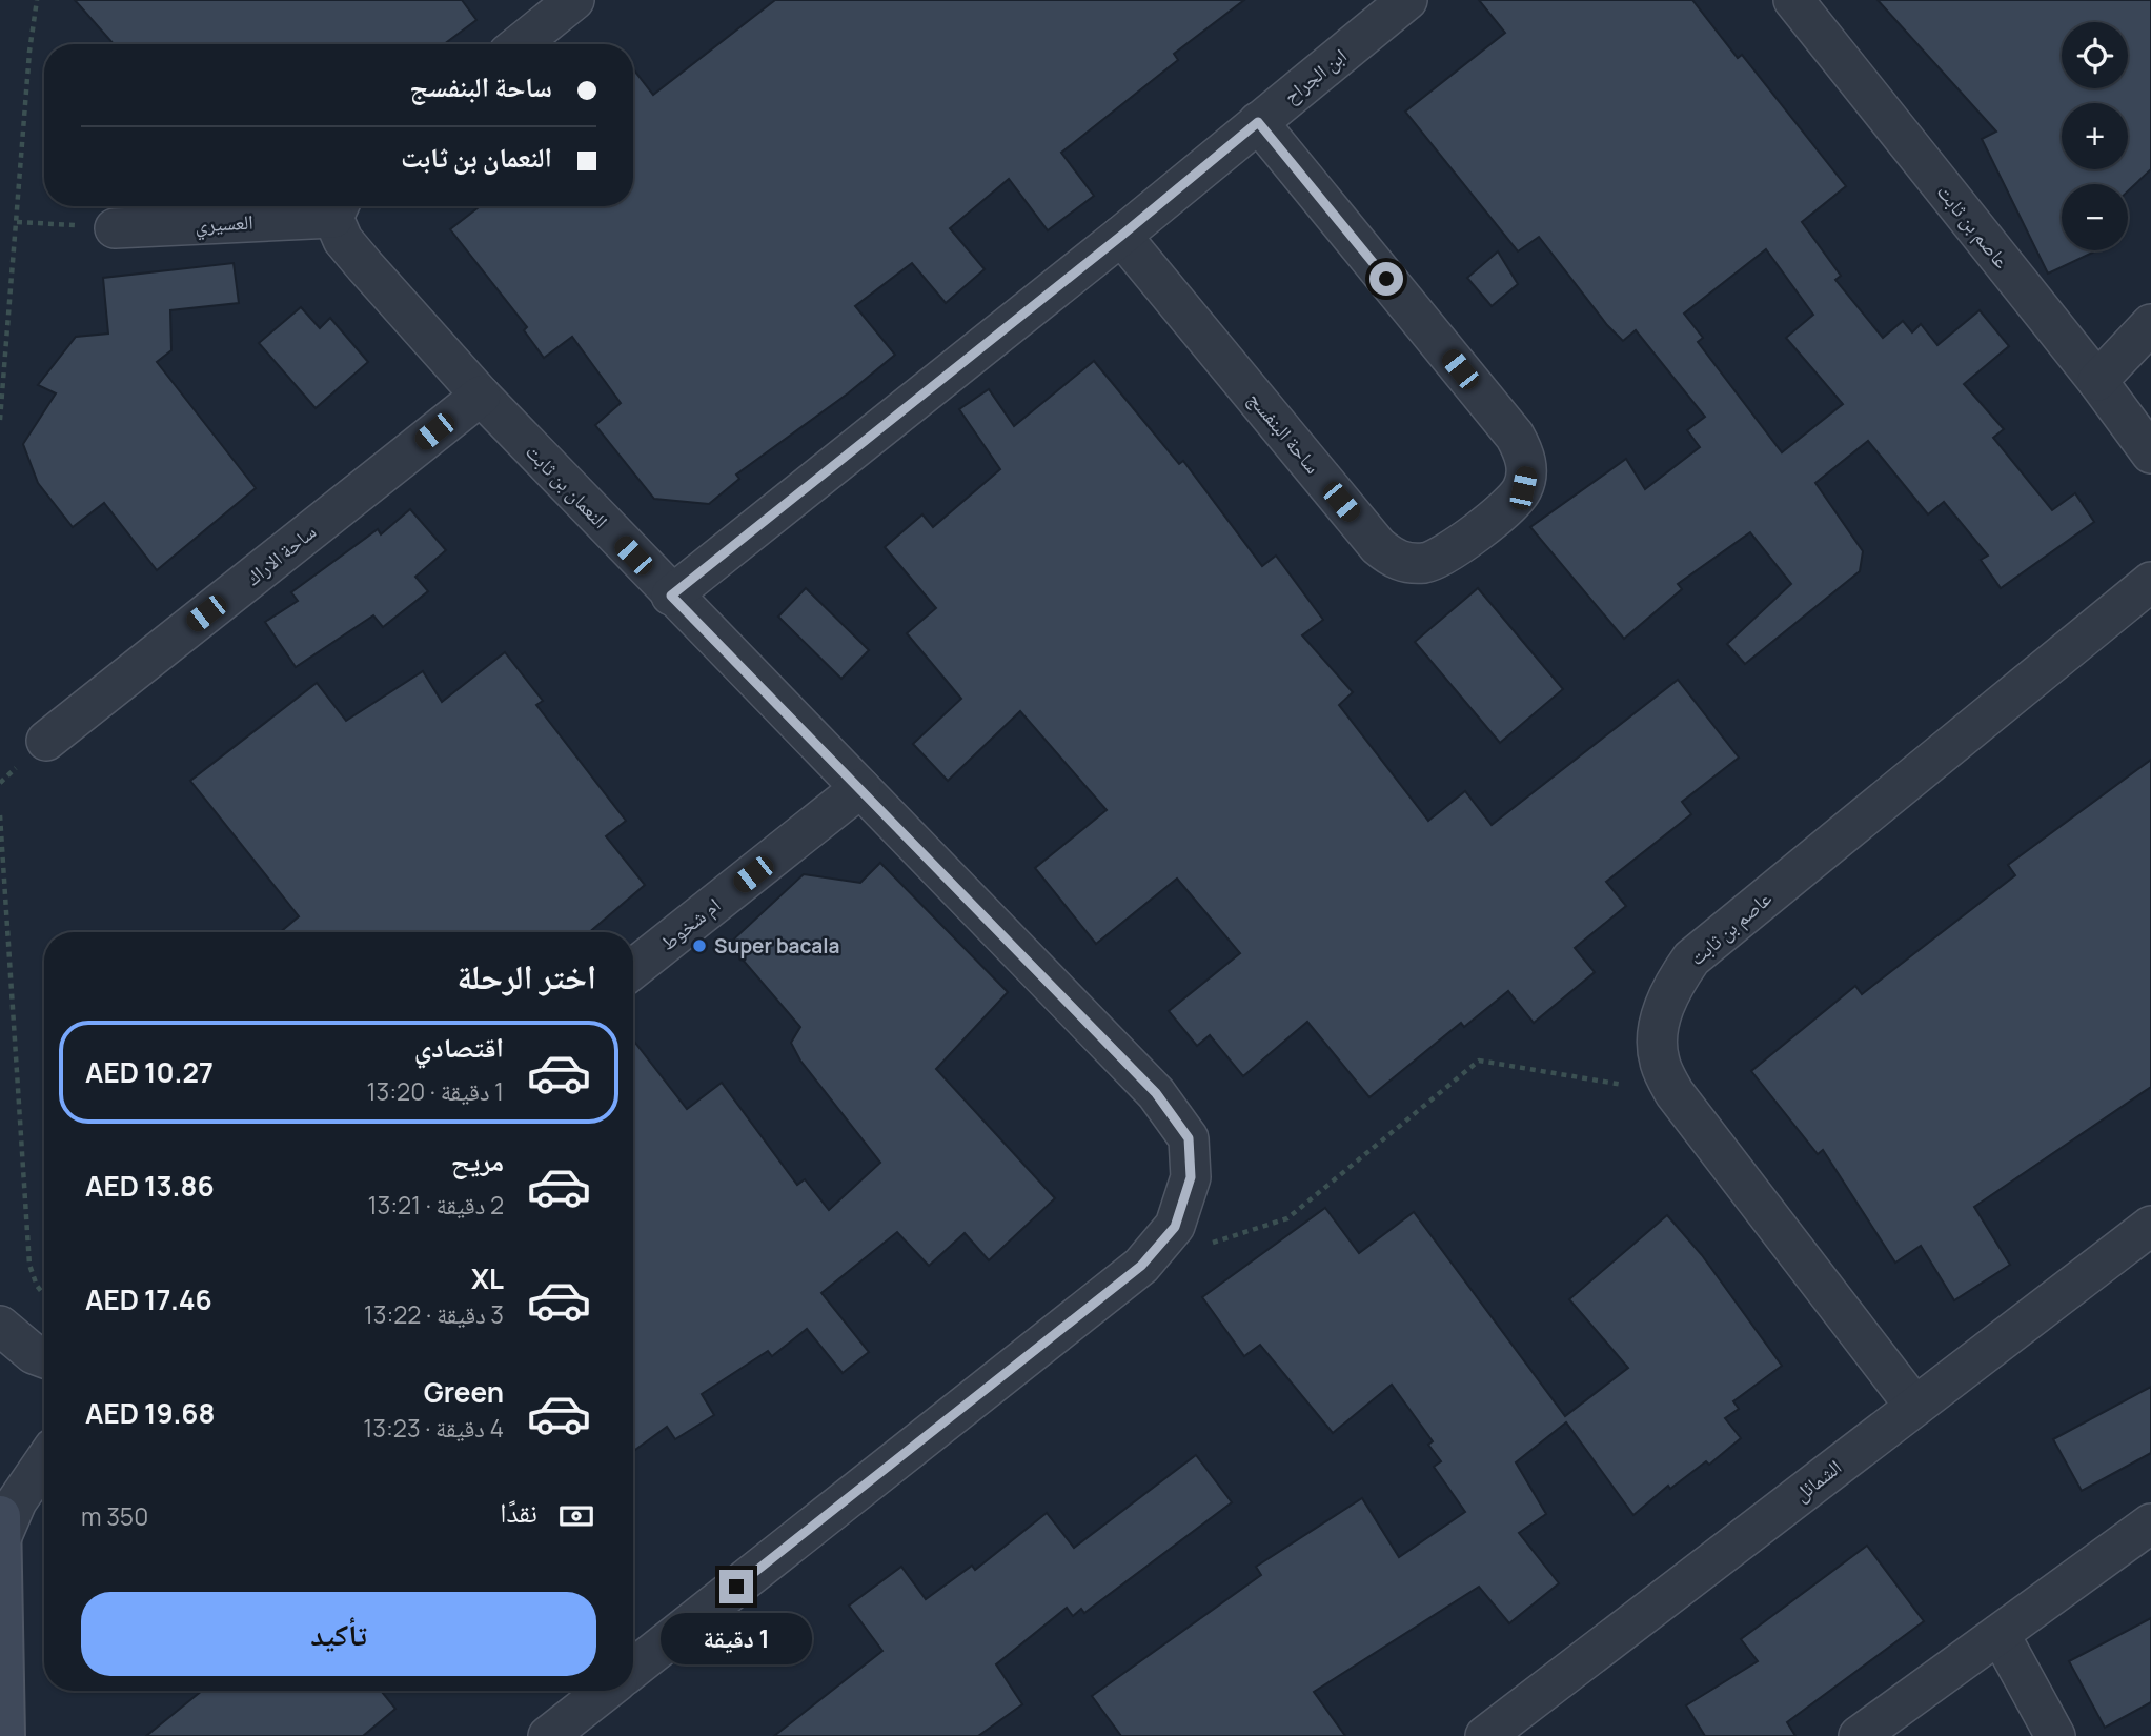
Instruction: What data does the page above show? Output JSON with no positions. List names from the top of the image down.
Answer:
{
  "streets": {
    "street": [
      "ابن الجراح",
      "العسيري",
      "عاصم بن ثابت",
      "ساحة البنفسج",
      "النعمان بن ثابت",
      "ساحة الاراك",
      "ام شخوط",
      "الشمائل"
    ]
  },
  "crossings": [
    ["ابن الجراح", "ساحة البنفسج"],
    ["ابن الجراح", "النعمان بن ثابت"],
    ["العسيري", "النعمان بن ثابت"],
    ["عاصم بن ثابت", "الشمائل"],
    ["النعمان بن ثابت", "ساحة الاراك"],
    ["النعمان بن ثابت", "ام شخوط"]
  ],
  "places": ["Super bacala"],
  "page": {
    "map_buttons": ["+", "−"],
    "banner": ["ساحة البنفسج", "النعمان بن ثابت"],
    "heading": "اختر الرحلة",
    "list": [
      {
        "name": "اقتصادي",
        "note": "1 دقيقة · 13:20",
        "value": "AED 10.27"
      },
      {
        "name": "مريح",
        "note": "2 دقيقة · 13:21",
        "value": "AED 13.86"
      },
      {
        "name": "XL",
        "note": "3 دقيقة · 13:22",
        "value": "AED 17.46"
      },
      {
        "name": "Green",
        "note": "4 دقيقة · 13:23",
        "value": "AED 19.68"
      }
    ],
    "pay": ["نقدًا", "350 m"],
    "buttons": "تأكيد",
    "bubble": "1 دقيقة"
  }
}
